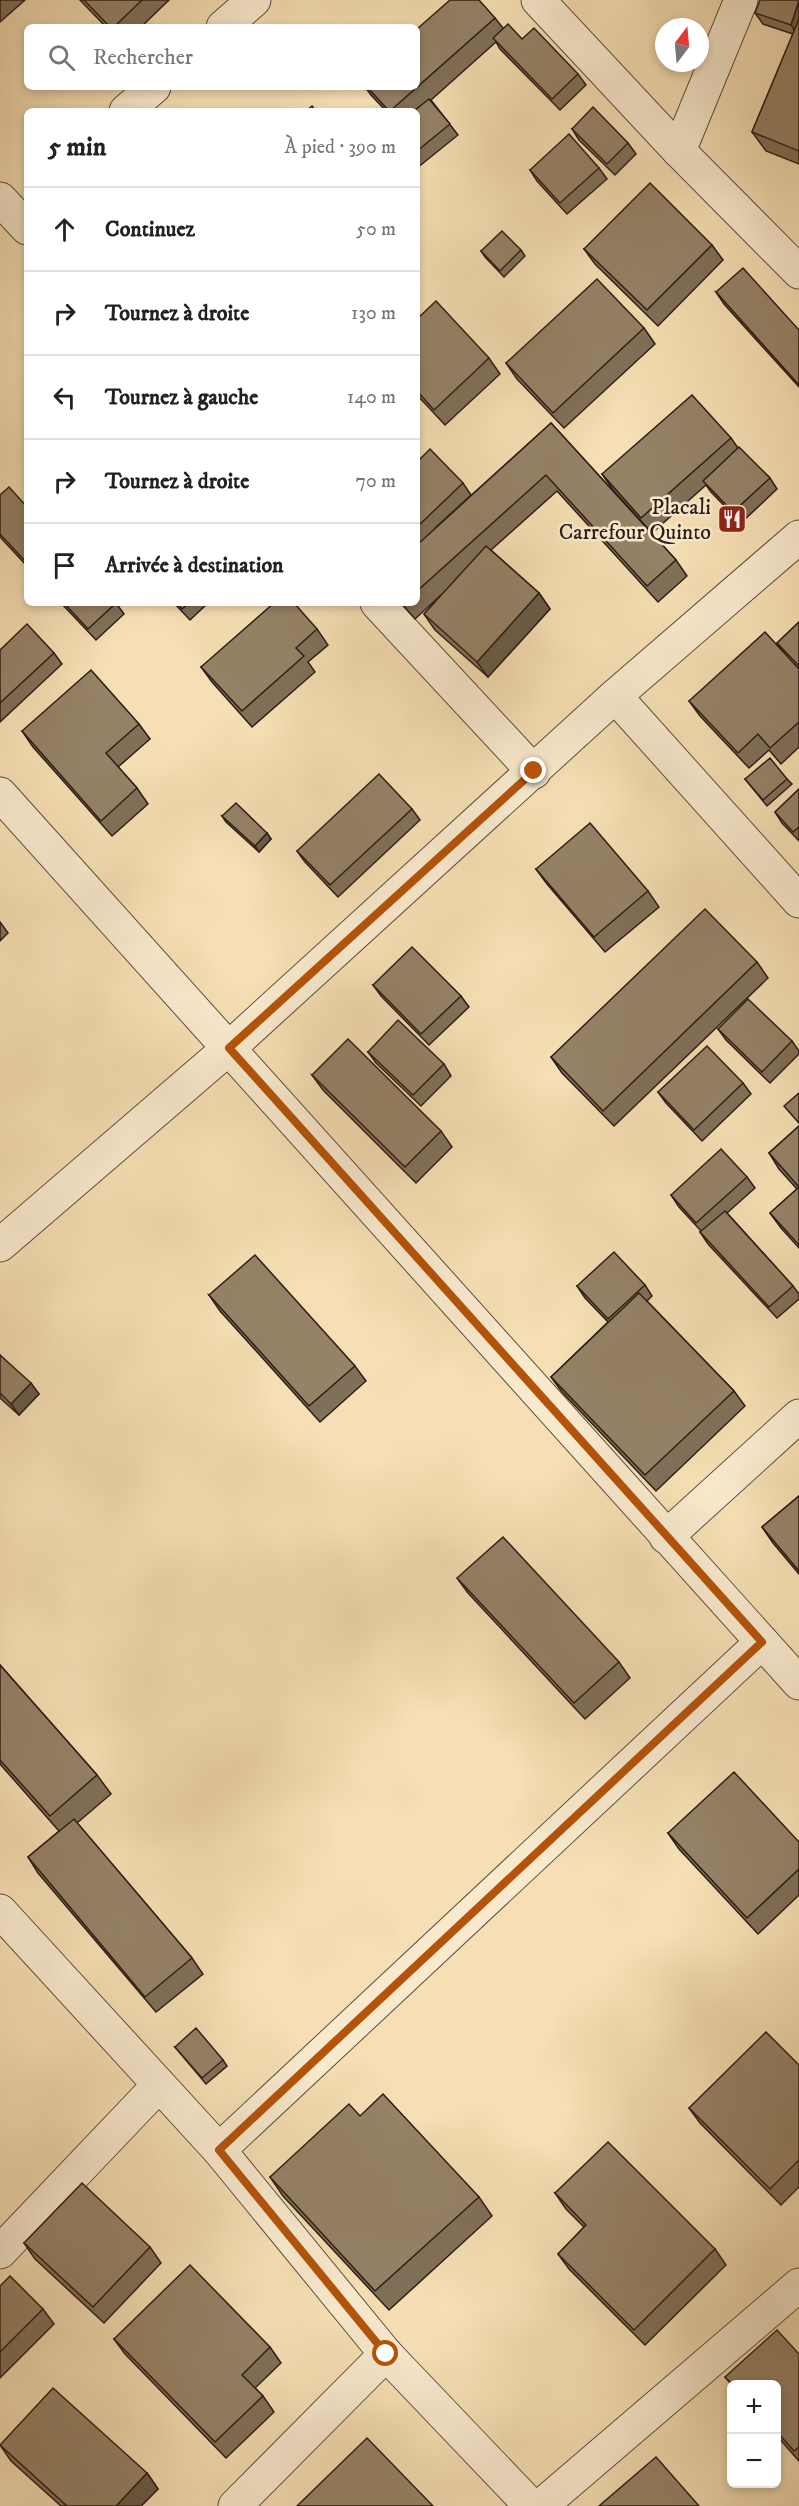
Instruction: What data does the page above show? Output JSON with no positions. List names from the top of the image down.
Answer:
{
  "places": {
    "restaurant": ["Placali Carrefour Quinto"]
  },
  "north": "top",
  "page": {
    "search": "Rechercher",
    "heading": ["5 min", "À pied · 390 m"],
    "list": [
      ["Continuez", "50 m"],
      ["Tournez à droite", "130 m"],
      ["Tournez à gauche", "140 m"],
      ["Tournez à droite", "70 m"],
      "Arrivée à destination"
    ],
    "map_buttons": ["+", "−"]
  }
}
